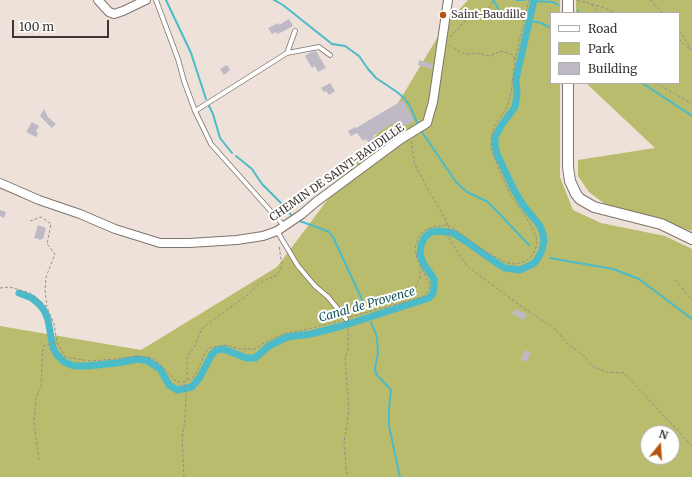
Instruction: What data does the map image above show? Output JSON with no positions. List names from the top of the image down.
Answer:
{
  "streets": {
    "street": ["CHEMIN DE SAINT-BAUDILLE"]
  },
  "water": ["Canal de Provence"],
  "places": ["Saint-Baudille"],
  "legend": ["Road", "Park", "Building"],
  "scale_bar": "100 m",
  "north": "top"
}
